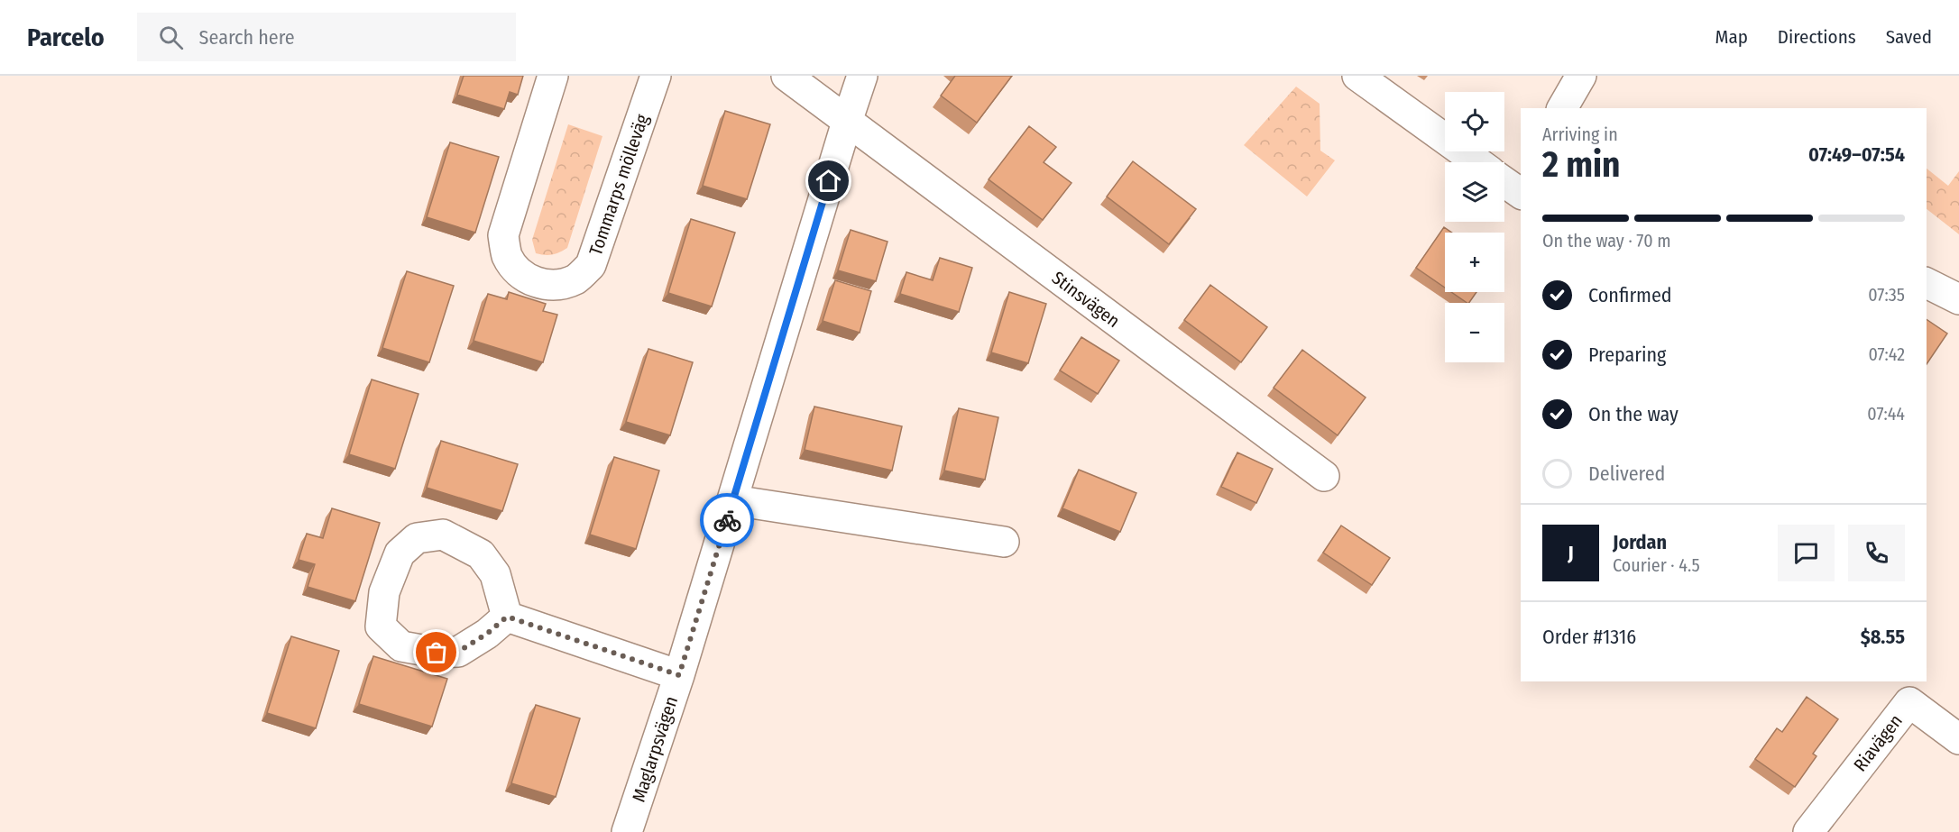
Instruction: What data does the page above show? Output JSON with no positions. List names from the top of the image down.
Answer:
{
  "streets": {
    "street": [
      "Tommarps mölleväg",
      "Stinsvägen",
      "Riavägen",
      "Maglarpsvägen"
    ]
  },
  "crossings": [
    ["Stinsvägen", "Maglarpsvägen"]
  ],
  "page": {
    "header": "Parcelo",
    "search": "Search here",
    "nav": ["Map", "Directions", "Saved"],
    "map_buttons": ["+", "−"],
    "heading": ["2 min", "Arriving in", "07:49–07:54"],
    "panel": [
      "Jordan",
      "Courier · 4.5",
      "Order #1316",
      "$8.55"
    ],
    "bar": "On the way · 70 m",
    "list": [
      ["Confirmed", "07:35"],
      ["Preparing", "07:42"],
      ["On the way", "07:44"],
      "Delivered"
    ],
    "round": "J"
  }
}
